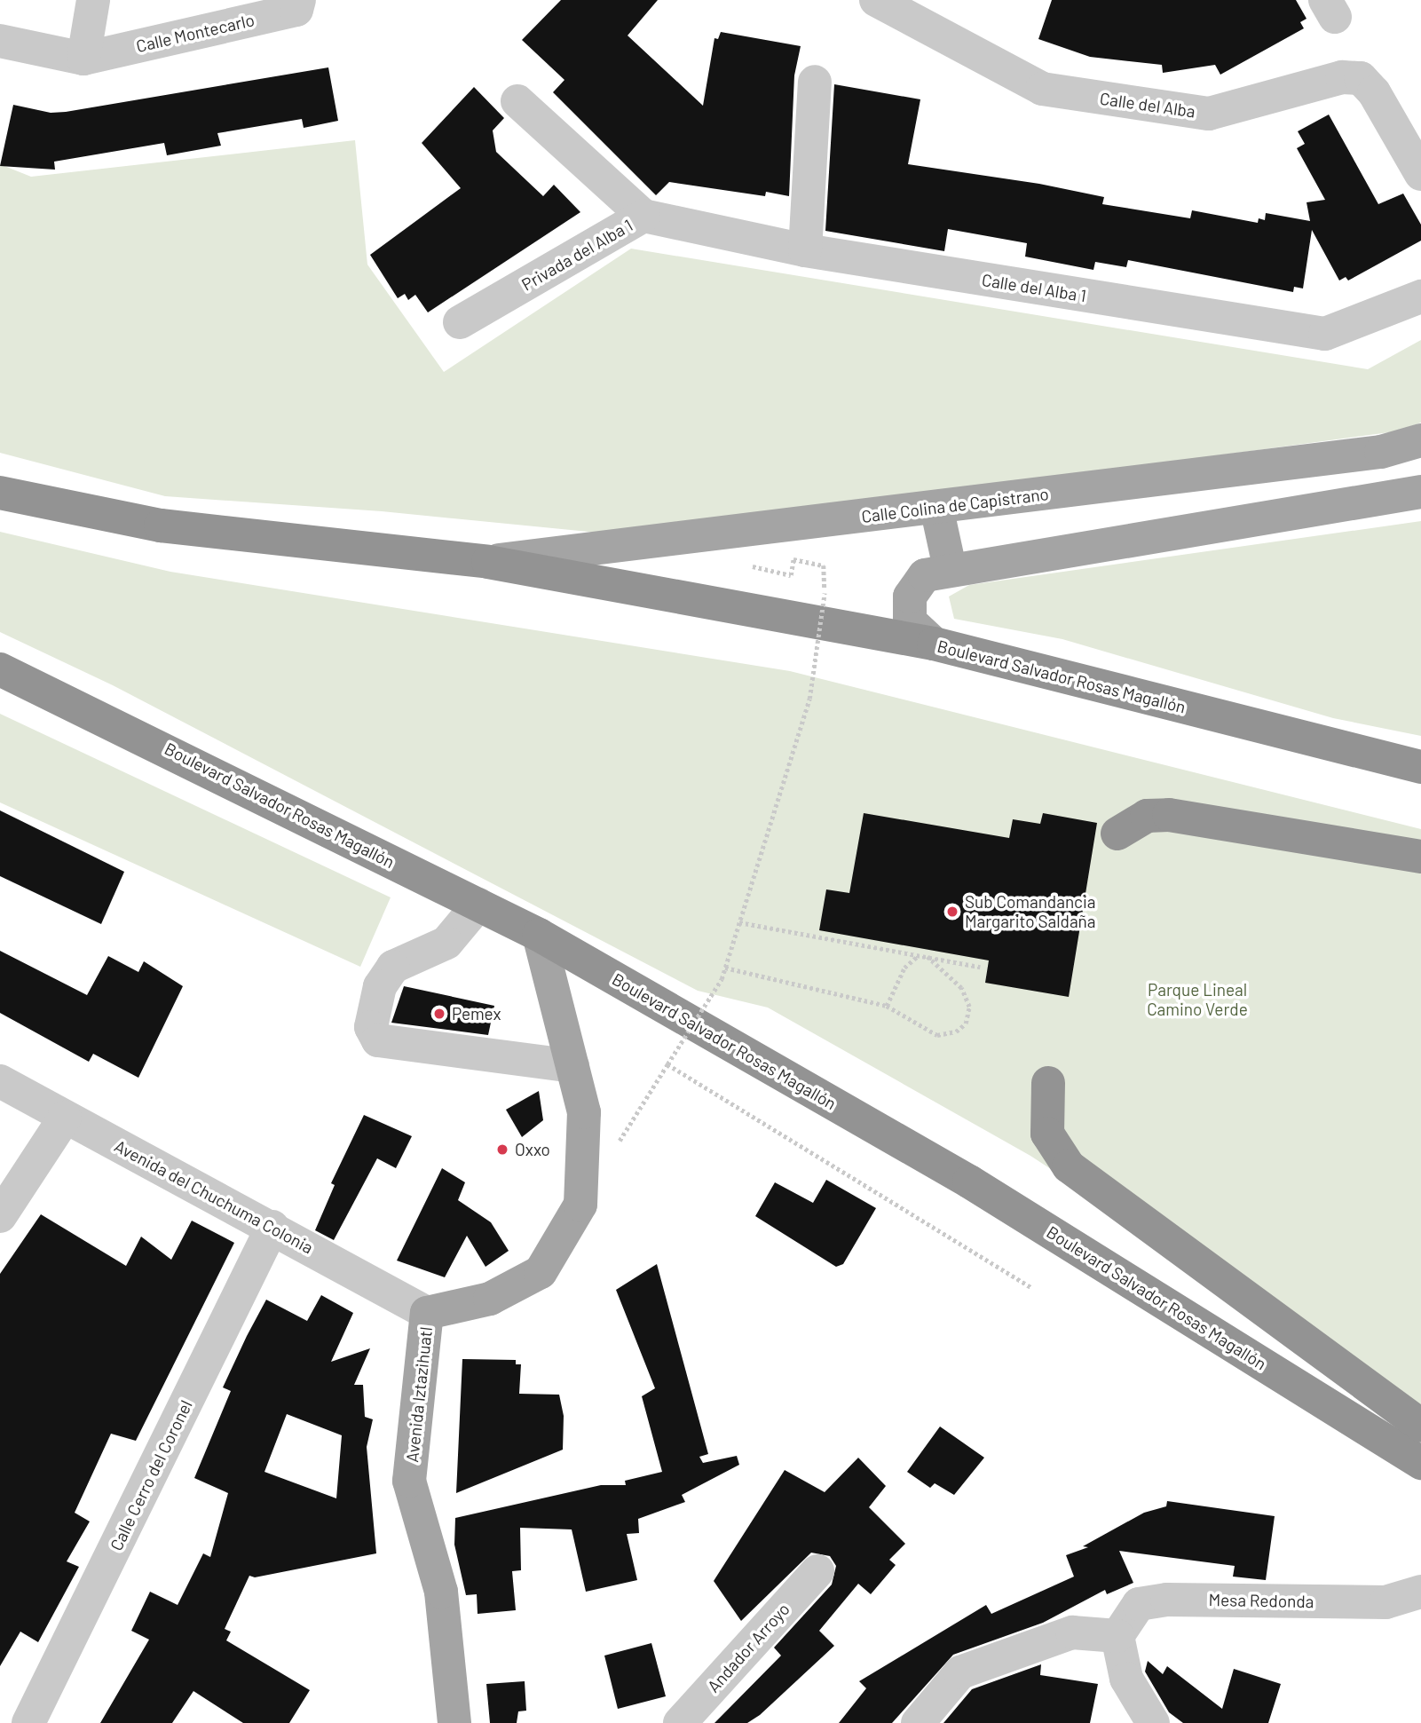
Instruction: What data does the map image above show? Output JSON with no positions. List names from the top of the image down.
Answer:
{
  "streets": {
    "highway": ["Boulevard Salvador Rosas Magallón"],
    "main road": ["Calle Colina de Capistrano", "Avenida Iztazihuatl"],
    "street": [
      "Calle Montecarlo",
      "Calle del Alba",
      "Privada del Alba 1",
      "Calle del Alba 1",
      "Avenida del Chuchuma Colonia",
      "Calle Cerro del Coronel",
      "Mesa Redonda",
      "Andador Arroyo"
    ]
  },
  "crossings": [
    ["Privada del Alba 1", "Calle del Alba 1"],
    ["Calle Colina de Capistrano", "Boulevard Salvador Rosas Magallón"],
    ["Boulevard Salvador Rosas Magallón", "Avenida Iztazihuatl"],
    ["Avenida del Chuchuma Colonia", "Avenida Iztazihuatl"],
    ["Avenida del Chuchuma Colonia", "Calle Cerro del Coronel"]
  ],
  "parks": ["Parque Lineal Camino Verde"],
  "places": ["Sub Comandancia Margarito Saldaña", "Pemex", "Oxxo"]
}
